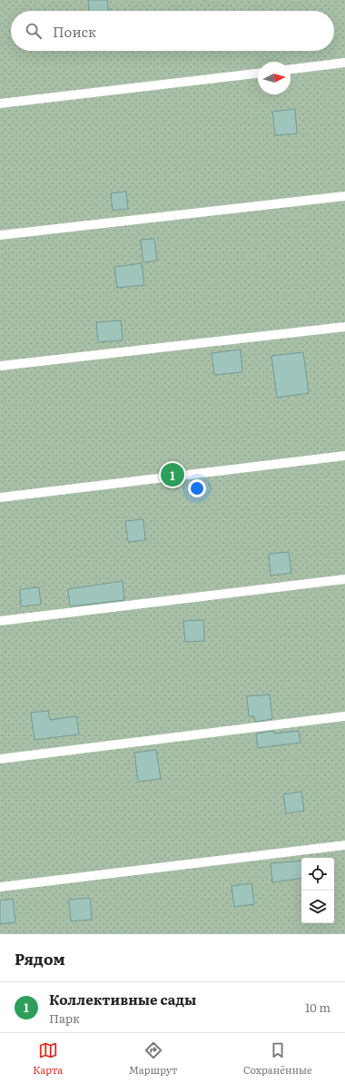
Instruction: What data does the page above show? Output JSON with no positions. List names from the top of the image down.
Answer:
{
  "north": "right",
  "page": {
    "search": "Поиск",
    "pins": "1",
    "heading": "Рядом",
    "list": [
      {
        "mark": "1",
        "name": "Коллективные сады",
        "note": "Парк",
        "value": "10 m"
      }
    ],
    "nav": ["Карта", "Маршрут", "Сохранённые"]
  }
}
